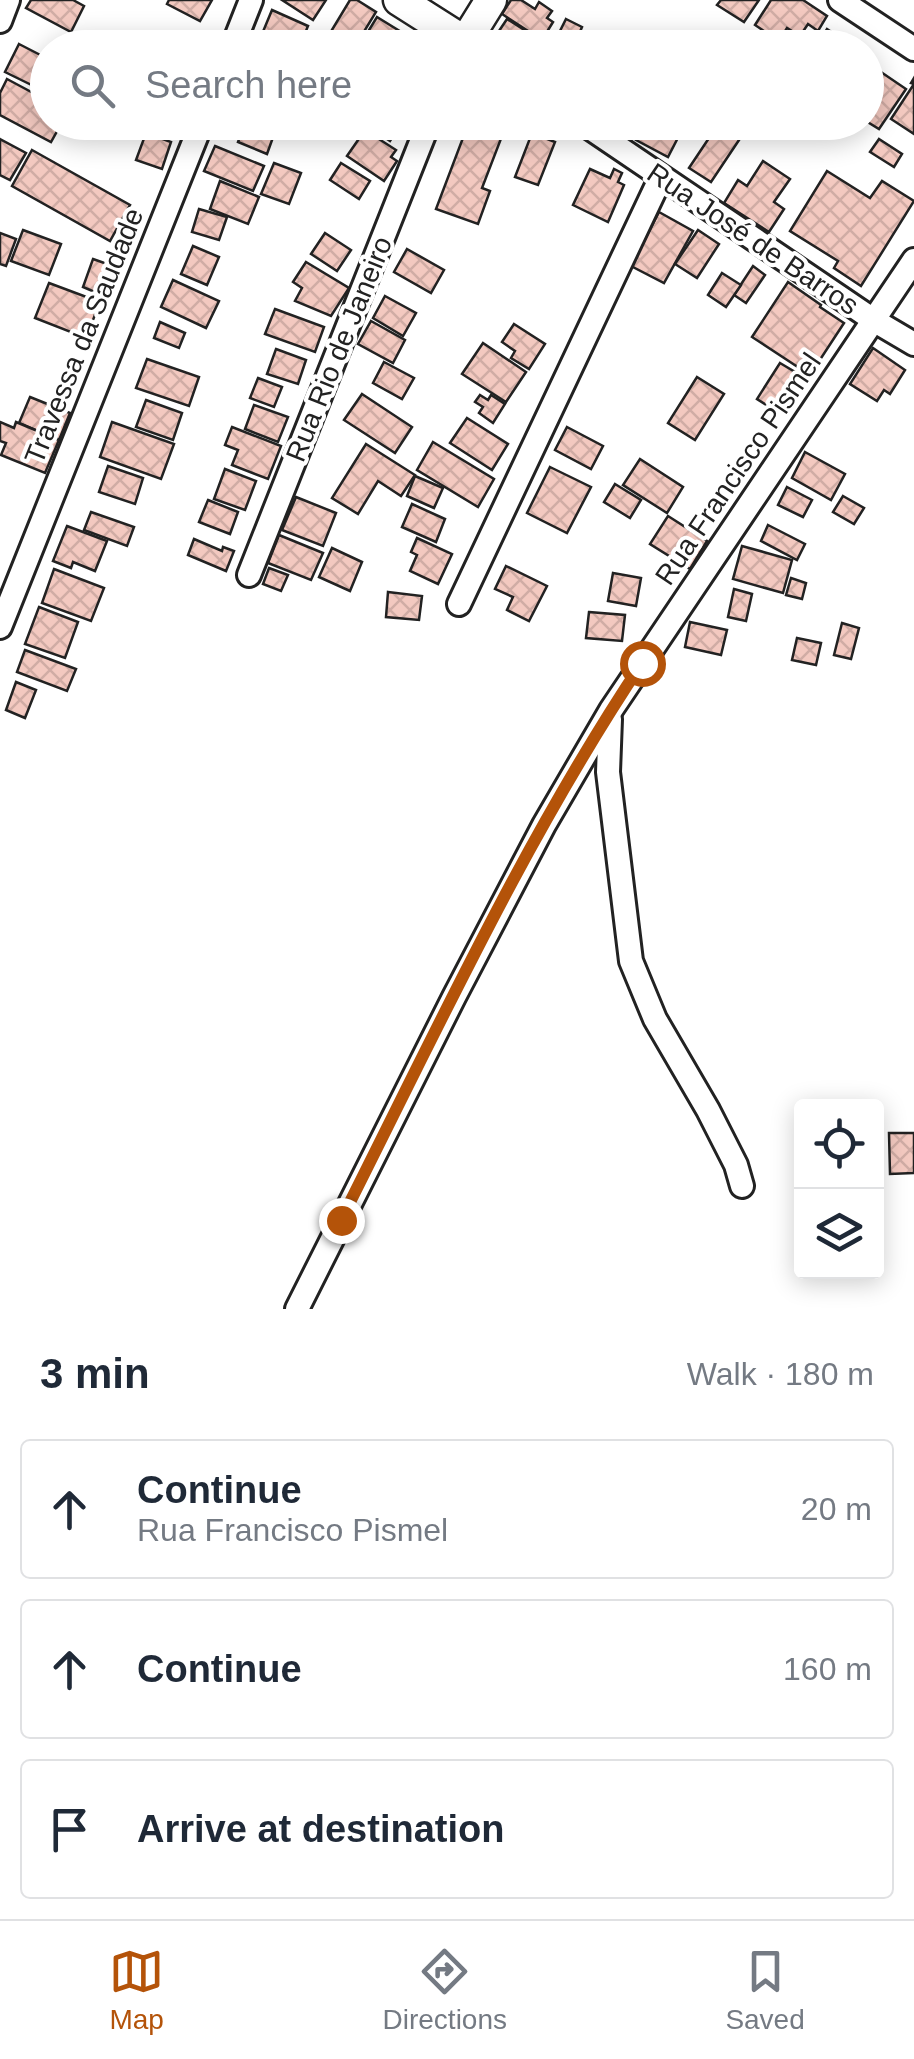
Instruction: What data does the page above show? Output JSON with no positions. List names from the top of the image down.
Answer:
{
  "streets": {
    "street": [
      "Rua José de Barros",
      "Travessa da Saudade",
      "Rua Rio de Janeiro",
      "Rua Francisco Pismel"
    ]
  },
  "crossings": [
    ["Rua José de Barros", "Rua Francisco Pismel"]
  ],
  "page": {
    "search": "Search here",
    "heading": ["3 min", "Walk · 180 m"],
    "list": [
      ["Continue", "Rua Francisco Pismel", "20 m"],
      ["Continue", "160 m"],
      "Arrive at destination"
    ],
    "nav": ["Map", "Directions", "Saved"]
  }
}
